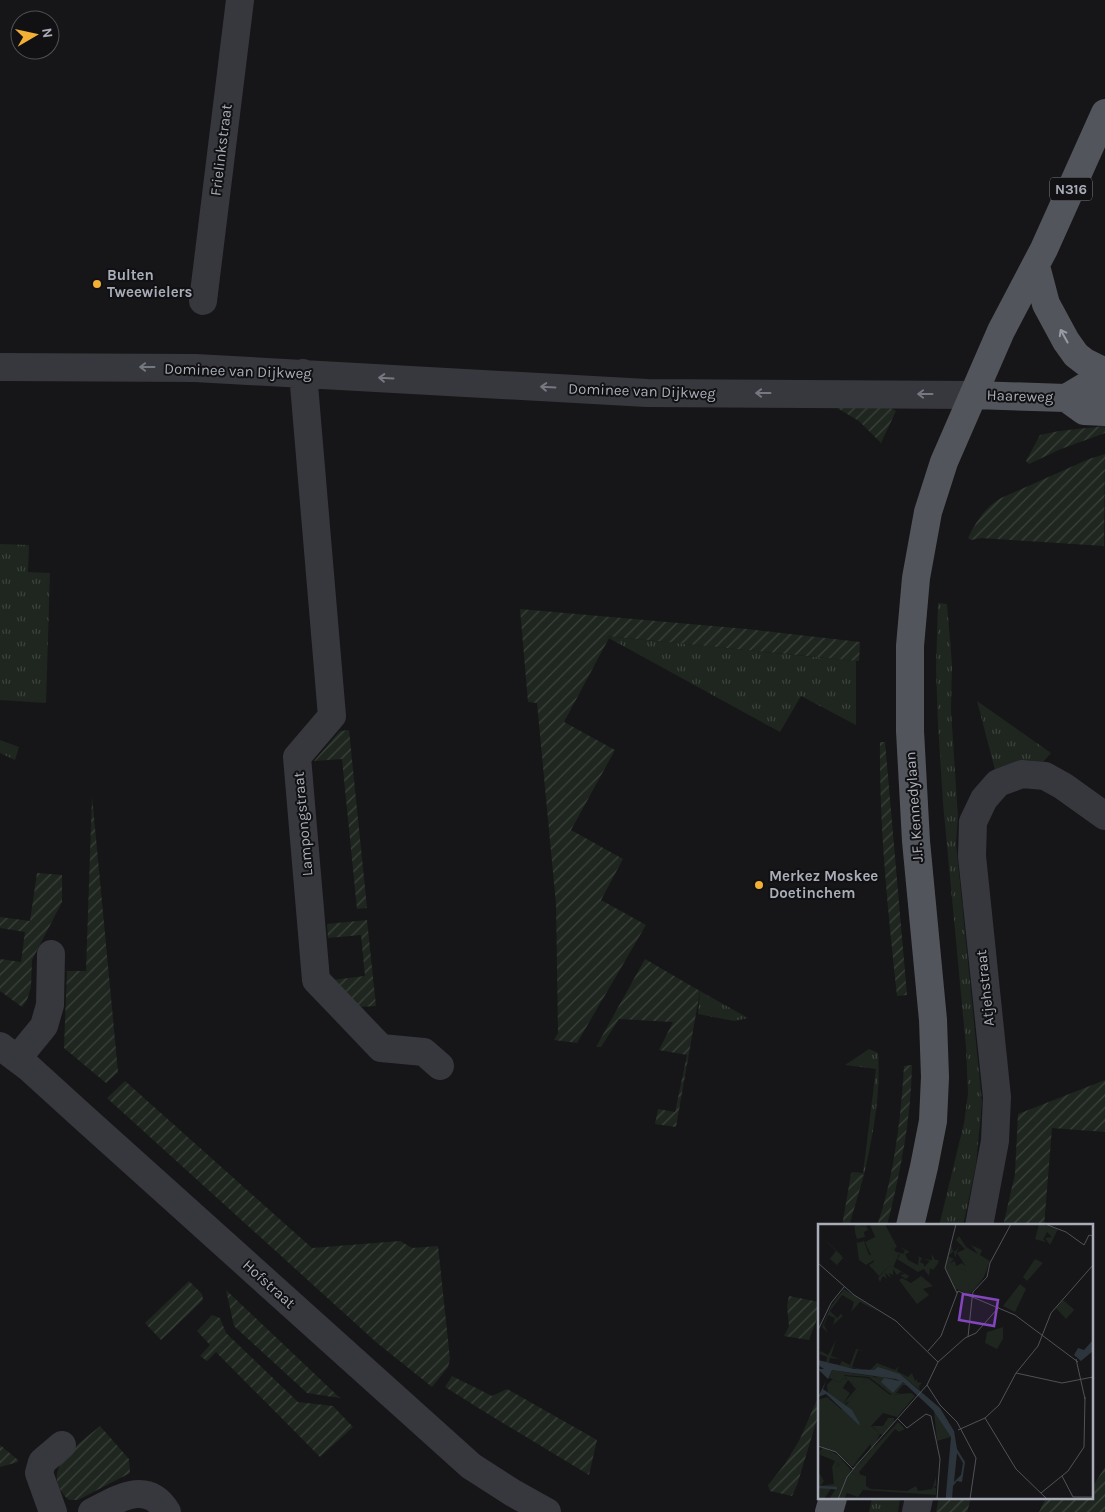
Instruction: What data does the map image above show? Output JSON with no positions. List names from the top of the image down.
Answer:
{
  "streets": {
    "main road": ["N316", "Haareweg", "J.F. Kennedylaan"],
    "street": [
      "Frielinkstraat",
      "Dominee van Dijkweg",
      "Lampongstraat",
      "Atjehstraat",
      "Hofstraat"
    ]
  },
  "crossings": [
    ["N316", "Dominee van Dijkweg"],
    ["N316", "Haareweg"],
    ["N316", "J.F. Kennedylaan"],
    ["Dominee van Dijkweg", "Haareweg"],
    ["Dominee van Dijkweg", "J.F. Kennedylaan"],
    ["Dominee van Dijkweg", "Lampongstraat"],
    ["Haareweg", "J.F. Kennedylaan"]
  ],
  "one_way": ["Dominee van Dijkweg"],
  "places": ["Bulten Tweewielers", "Merkez Moskee Doetinchem"],
  "north": "right"
}
